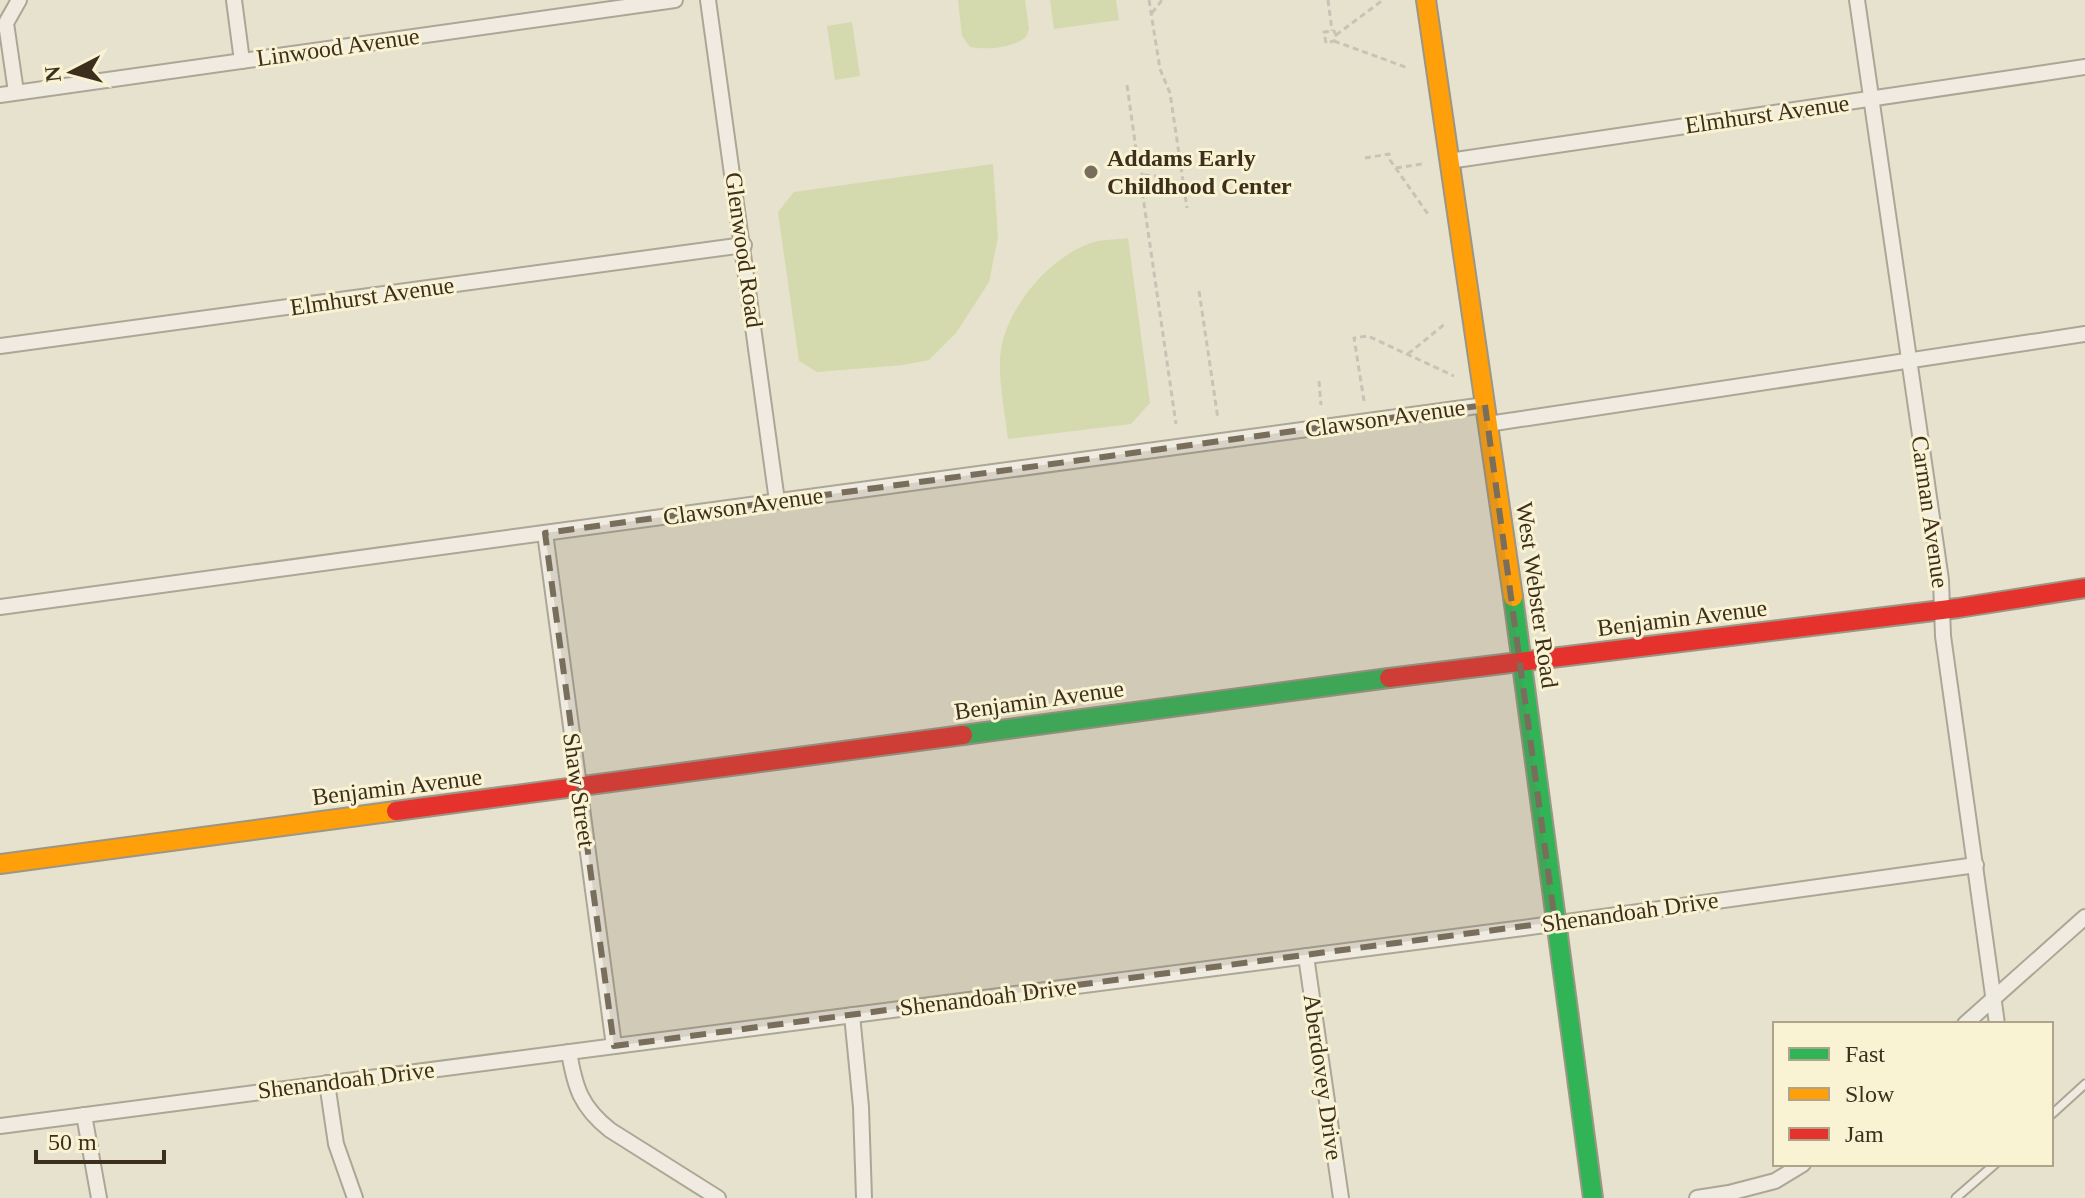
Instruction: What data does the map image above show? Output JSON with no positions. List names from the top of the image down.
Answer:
{
  "streets": {
    "street": [
      "Linwood Avenue",
      "Elmhurst Avenue",
      "Glenwood Road",
      "Clawson Avenue",
      "Carman Avenue",
      "West Webster Road",
      "Benjamin Avenue",
      "Shaw Street",
      "Shenandoah Drive",
      "Aberdovey Drive"
    ]
  },
  "crossings": [
    ["Elmhurst Avenue", "Glenwood Road"],
    ["Elmhurst Avenue", "Carman Avenue"],
    ["Elmhurst Avenue", "West Webster Road"],
    ["Glenwood Road", "Clawson Avenue"],
    ["Clawson Avenue", "Carman Avenue"],
    ["Clawson Avenue", "West Webster Road"],
    ["Clawson Avenue", "Shaw Street"],
    ["Carman Avenue", "Benjamin Avenue"],
    ["Carman Avenue", "Shenandoah Drive"],
    ["West Webster Road", "Benjamin Avenue"],
    ["West Webster Road", "Shenandoah Drive"],
    ["Benjamin Avenue", "Shaw Street"],
    ["Shaw Street", "Shenandoah Drive"],
    ["Shenandoah Drive", "Aberdovey Drive"]
  ],
  "places": ["Addams Early Childhood Center"],
  "legend": ["Fast", "Slow", "Jam"],
  "scale_bar": "50 m",
  "north": "left"
}
